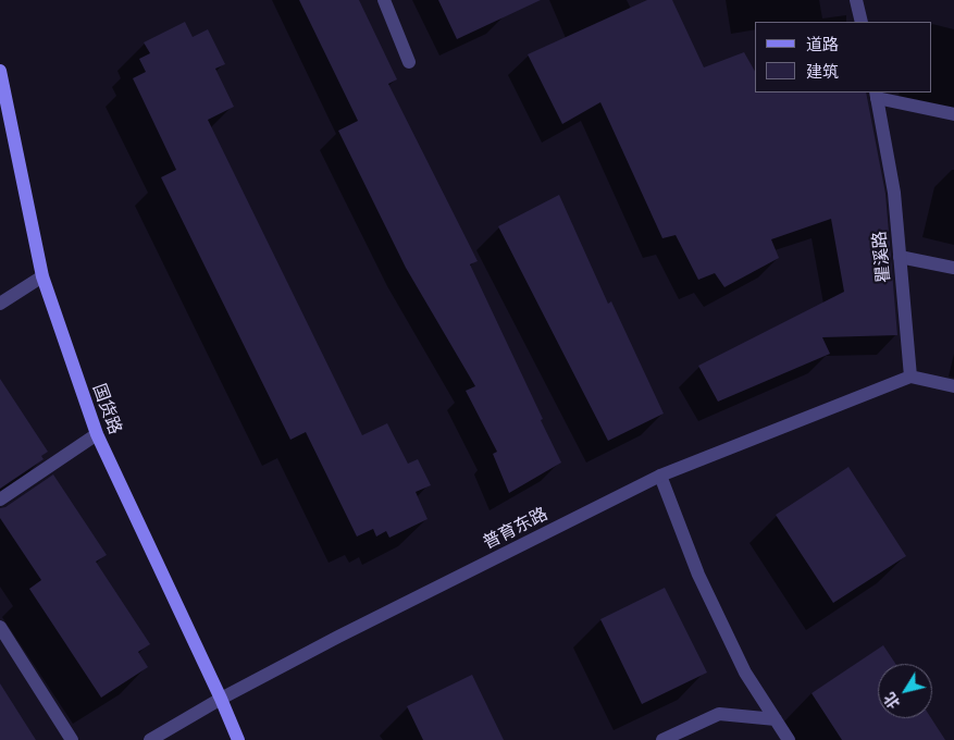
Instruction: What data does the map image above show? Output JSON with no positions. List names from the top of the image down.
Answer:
{
  "streets": {
    "street": ["瞿溪路", "国货路", "普育东路"]
  },
  "crossings": [
    ["瞿溪路", "普育东路"],
    ["国货路", "普育东路"]
  ],
  "legend": ["道路", "建筑"],
  "north": "bottom left"
}
